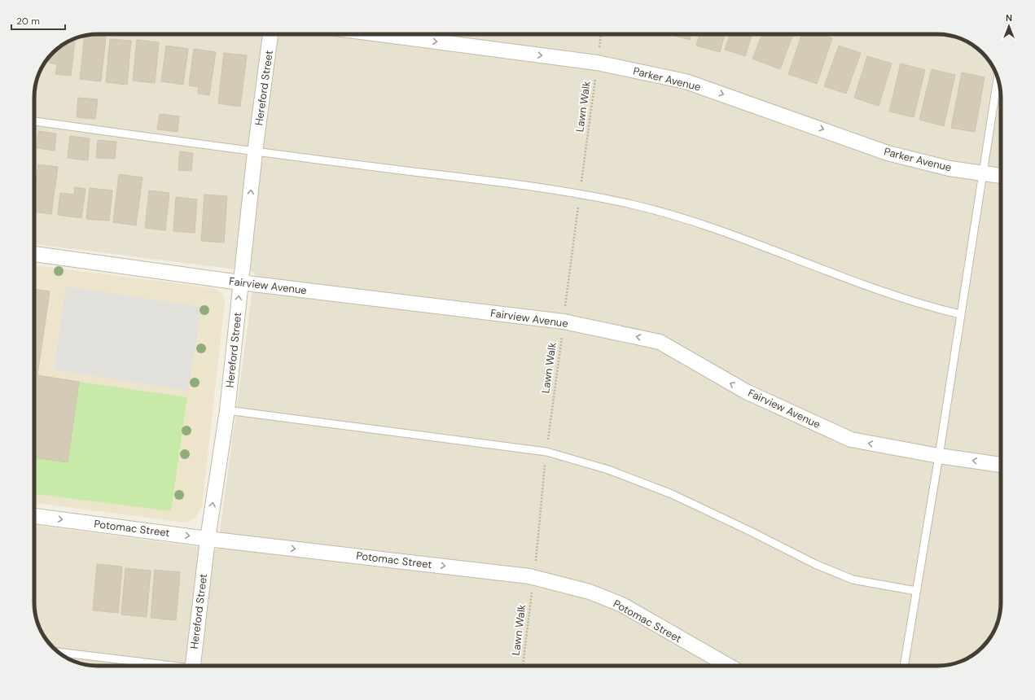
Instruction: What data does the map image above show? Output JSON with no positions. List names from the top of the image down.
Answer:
{
  "streets": {
    "street": [
      "Parker Avenue",
      "Hereford Street",
      "Fairview Avenue",
      "Potomac Street"
    ],
    "path": ["Lawn Walk"]
  },
  "crossings": [
    ["Parker Avenue", "Lawn Walk"],
    ["Hereford Street", "Fairview Avenue"],
    ["Hereford Street", "Potomac Street"],
    ["Lawn Walk", "Fairview Avenue"],
    ["Lawn Walk", "Potomac Street"]
  ],
  "one_way": [
    "Parker Avenue",
    "Hereford Street",
    "Fairview Avenue",
    "Potomac Street"
  ],
  "scale_bar": "20 m",
  "north": "top"
}
